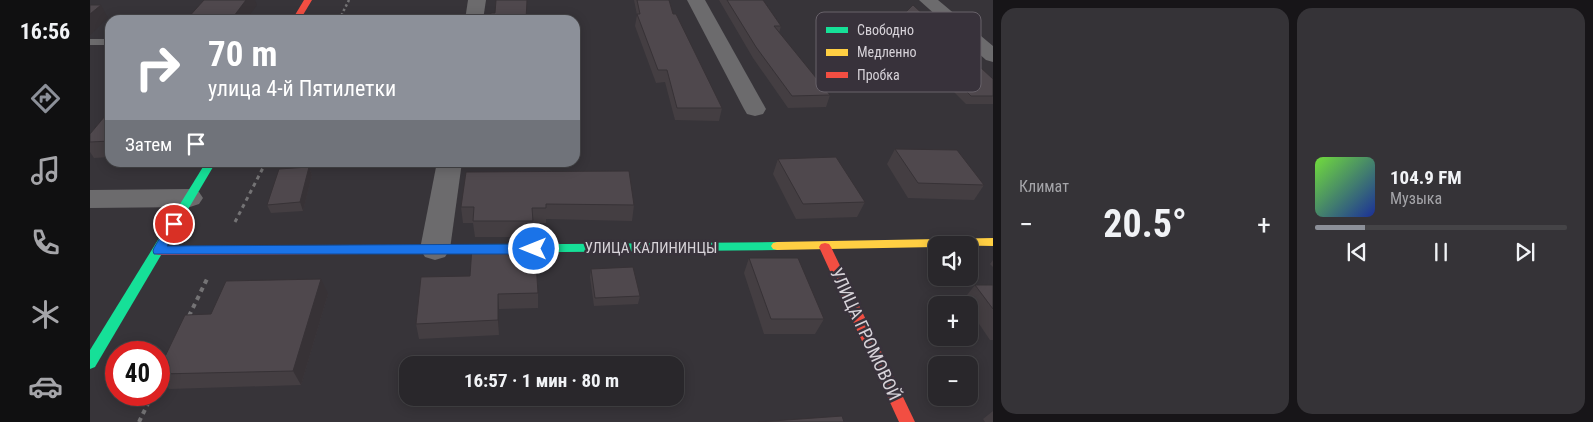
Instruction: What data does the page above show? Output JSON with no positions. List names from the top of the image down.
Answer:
{
  "streets": {
    "street": ["УЛИЦА КАЛИНИНЦЫ", "УЛИЦА ГРОМОВОЙ"]
  },
  "crossings": [
    ["УЛИЦА КАЛИНИНЦЫ", "УЛИЦА ГРОМОВОЙ"]
  ],
  "legend": ["Свободно", "Медленно", "Пробка"],
  "page": {
    "tabs": "16:56",
    "tile": "Климат",
    "turn": ["70 m", "улица 4-й Пятилетки"],
    "then": "Затем",
    "song": ["104.9 FM", "Музыка"],
    "heat": ["−", "20.5°", "+"],
    "map_buttons": ["+", "−"],
    "limit": "40",
    "trip": "16:57 · 1 мин · 80 m"
  }
}
